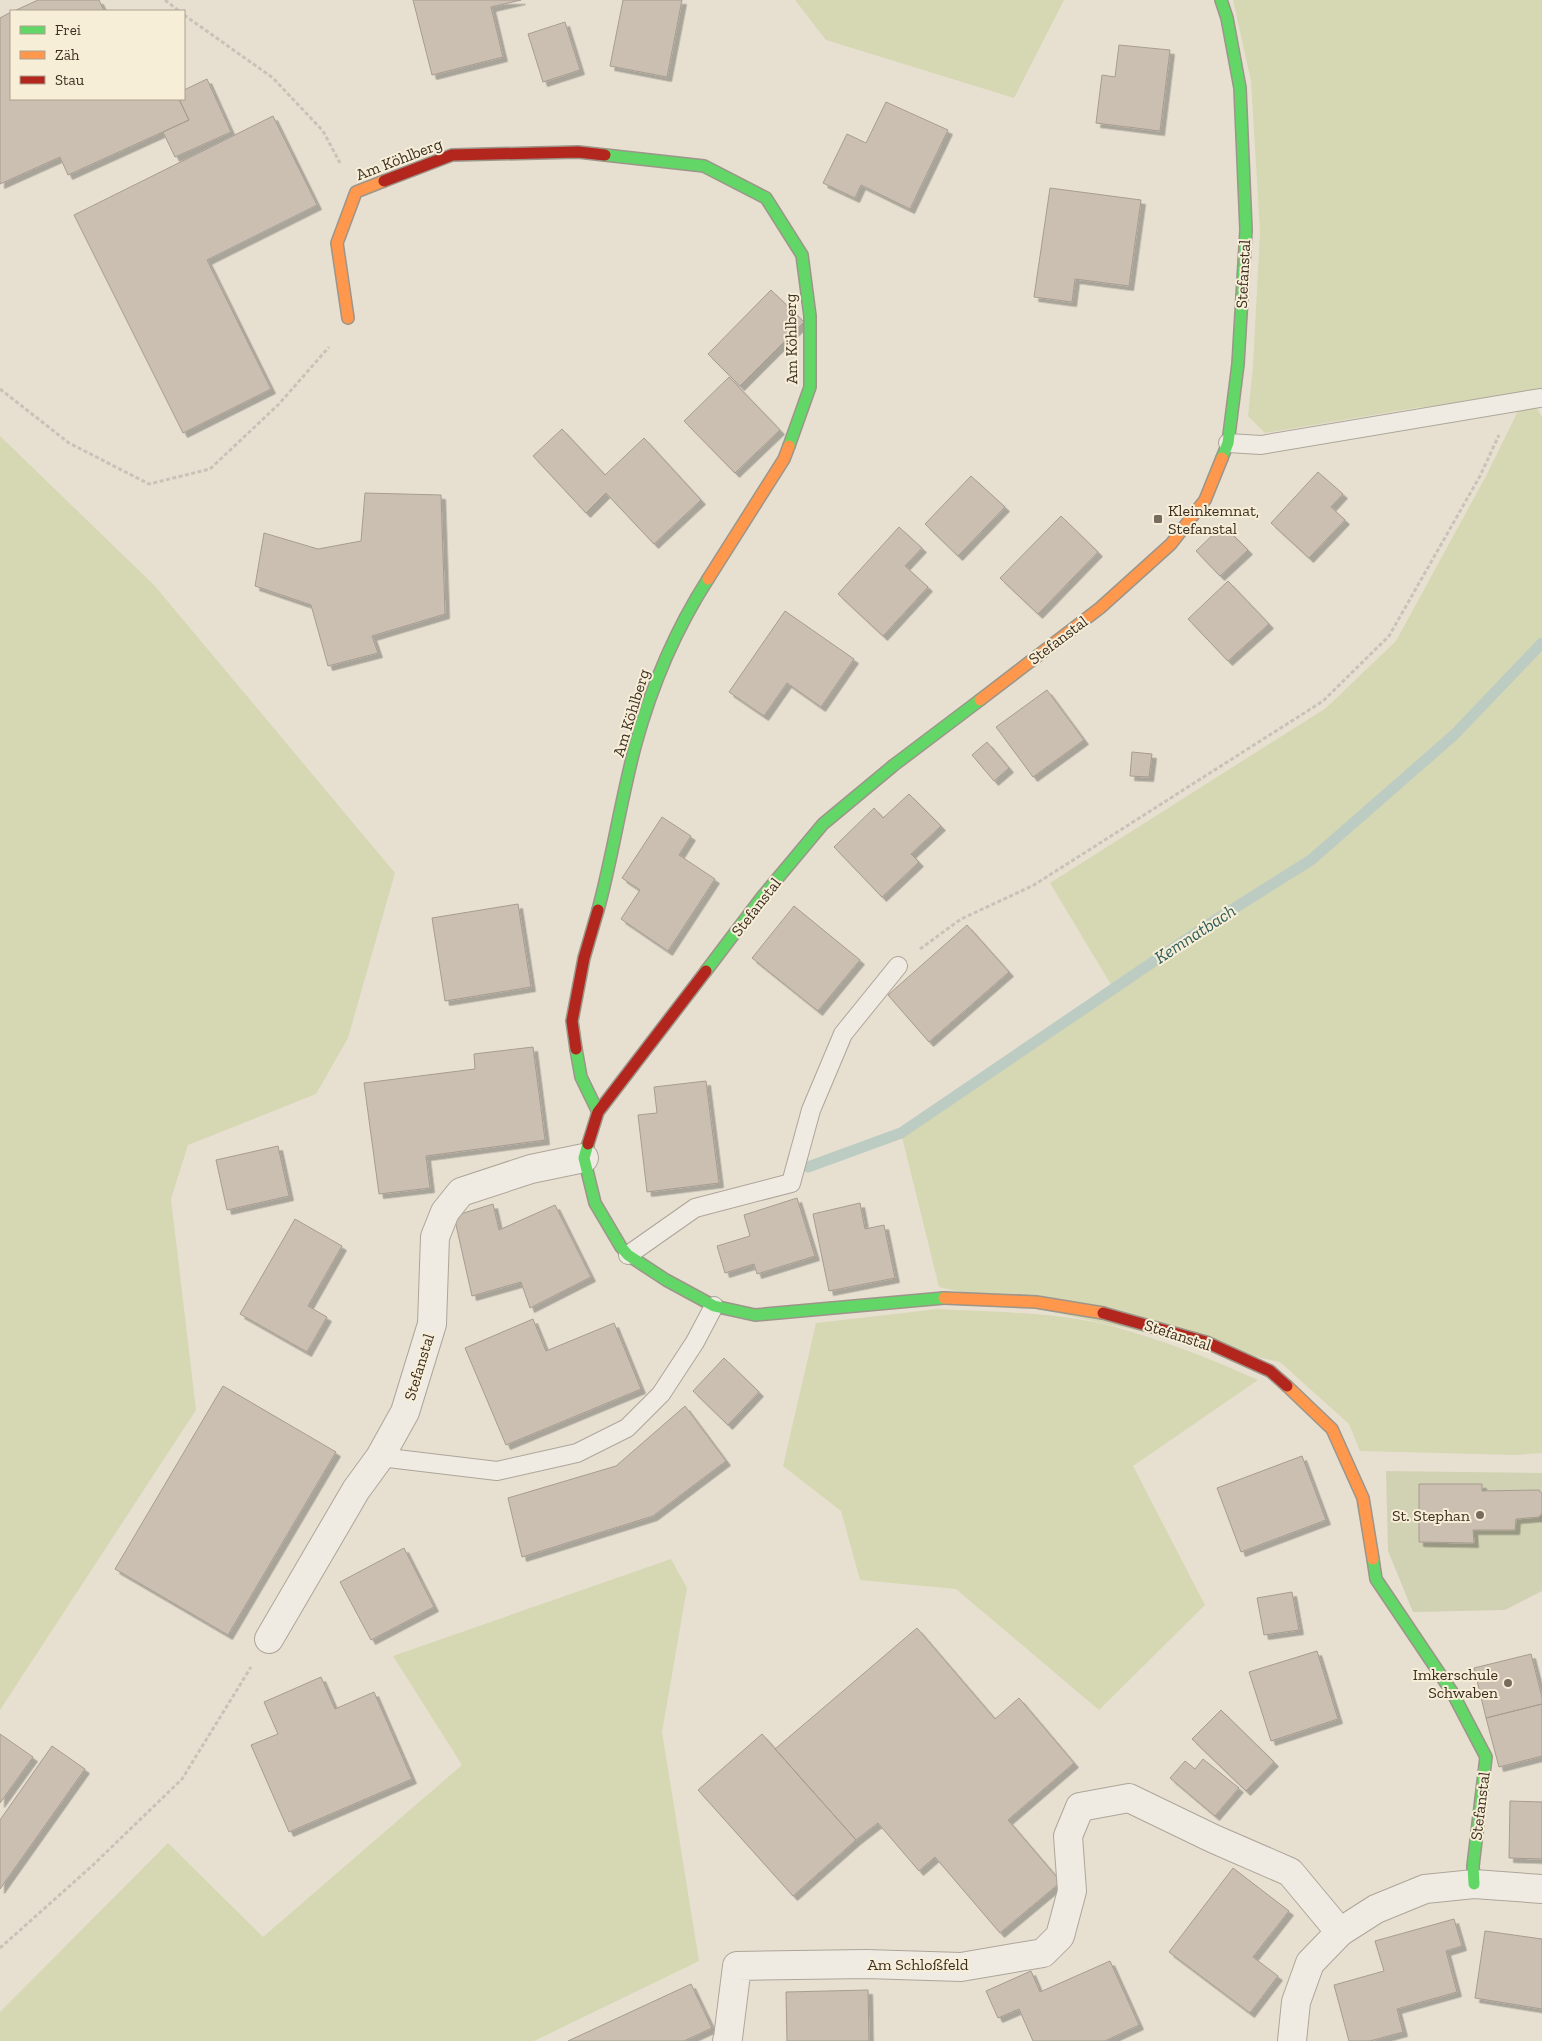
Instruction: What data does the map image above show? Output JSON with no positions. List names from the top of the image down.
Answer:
{
  "streets": {
    "street": ["Am Köhlberg", "Stefanstal", "Am Schloßfeld"]
  },
  "crossings": [
    ["Am Köhlberg", "Stefanstal"]
  ],
  "water": ["Kemnatbach"],
  "places": {
    "transit": ["Kleinkemnat, Stefanstal"],
    "other": ["St. Stephan", "Imkerschule Schwaben"]
  },
  "legend": ["Frei", "Zäh", "Stau"]
}
